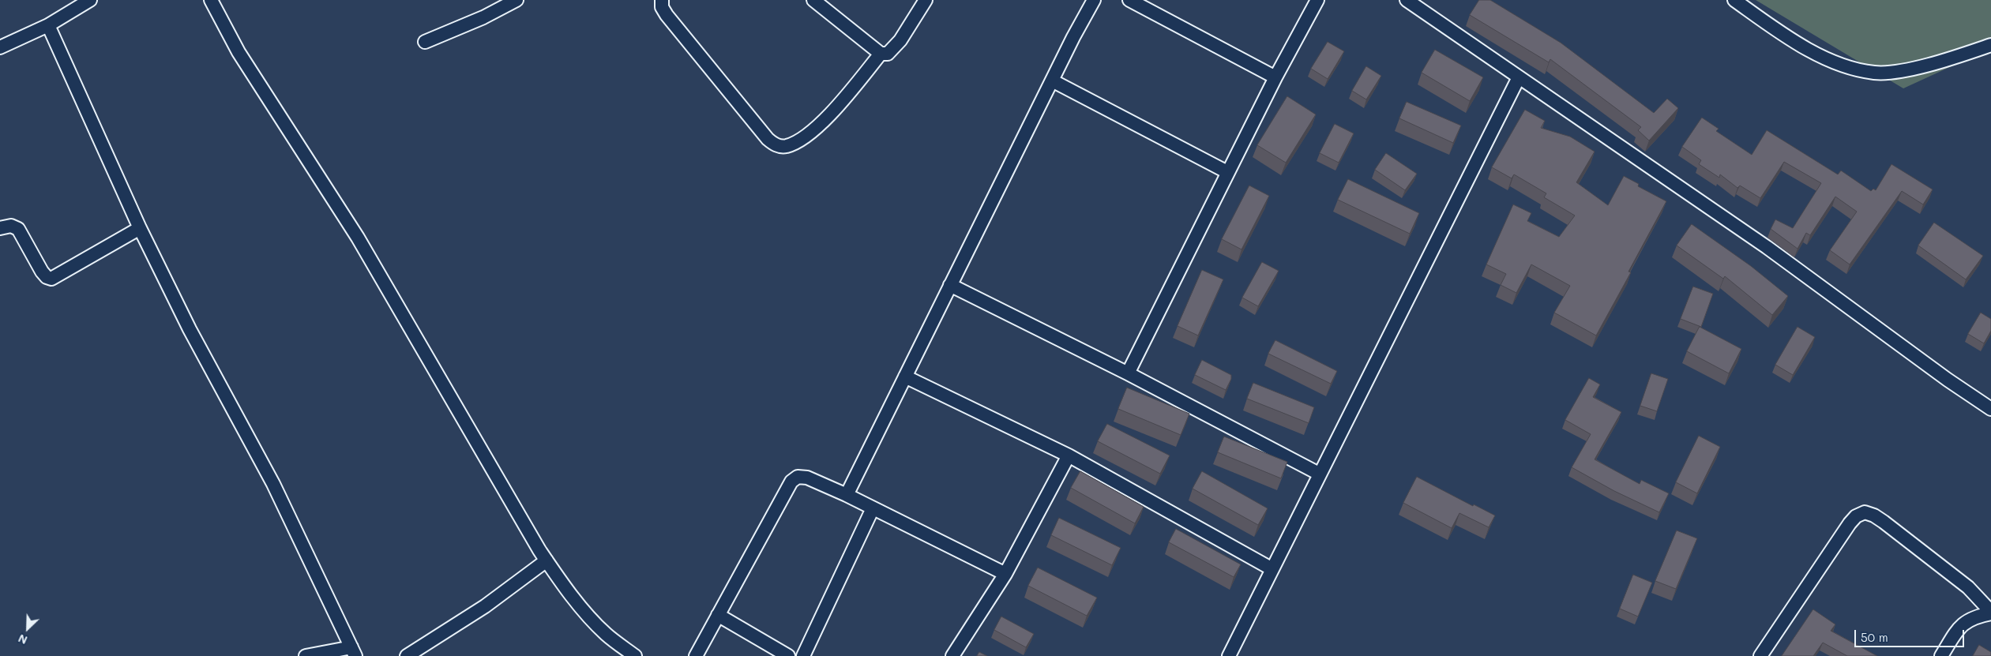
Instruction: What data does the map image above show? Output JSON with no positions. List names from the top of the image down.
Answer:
{
  "scale_bar": "50 m",
  "north": "bottom left"
}
